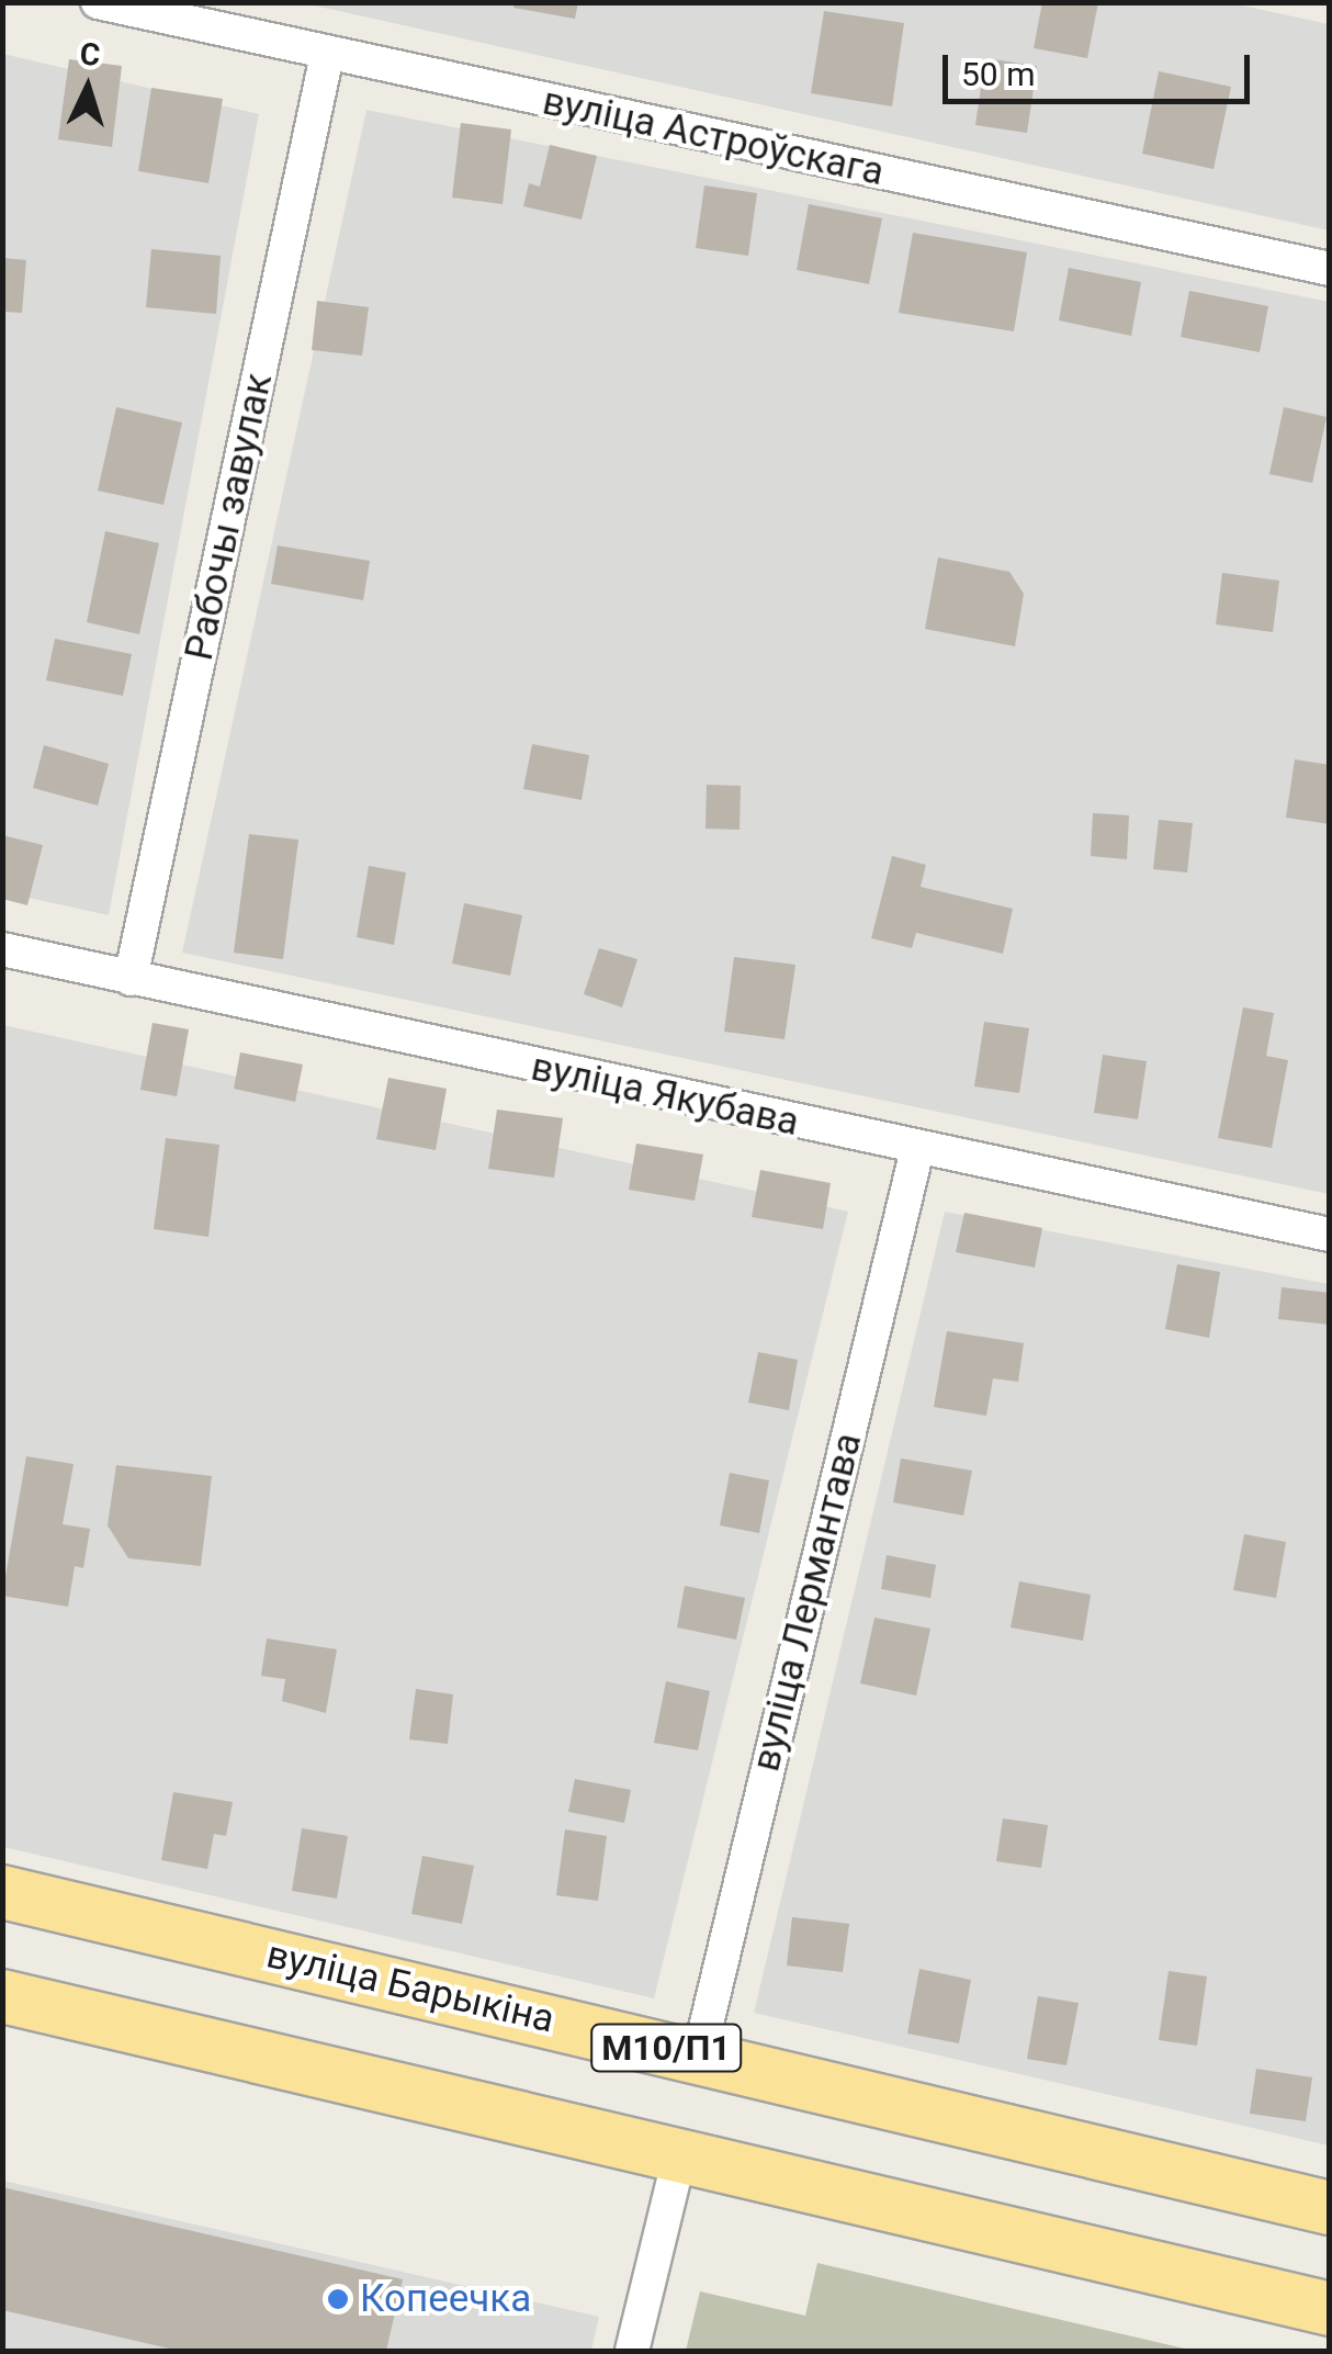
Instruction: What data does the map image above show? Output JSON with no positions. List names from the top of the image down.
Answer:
{
  "streets": {
    "main road": ["вуліца Барыкіна", "М10/П1"],
    "street": [
      "вуліца Астроўскага",
      "Рабочы завулак",
      "вуліца Якубава",
      "вуліца Лермантава"
    ]
  },
  "crossings": [
    ["вуліца Астроўскага", "Рабочы завулак"],
    ["Рабочы завулак", "вуліца Якубава"],
    ["вуліца Якубава", "вуліца Лермантава"],
    ["вуліца Лермантава", "вуліца Барыкіна"]
  ],
  "places": ["Копеечка"],
  "scale_bar": "50 m",
  "north": "top"
}
